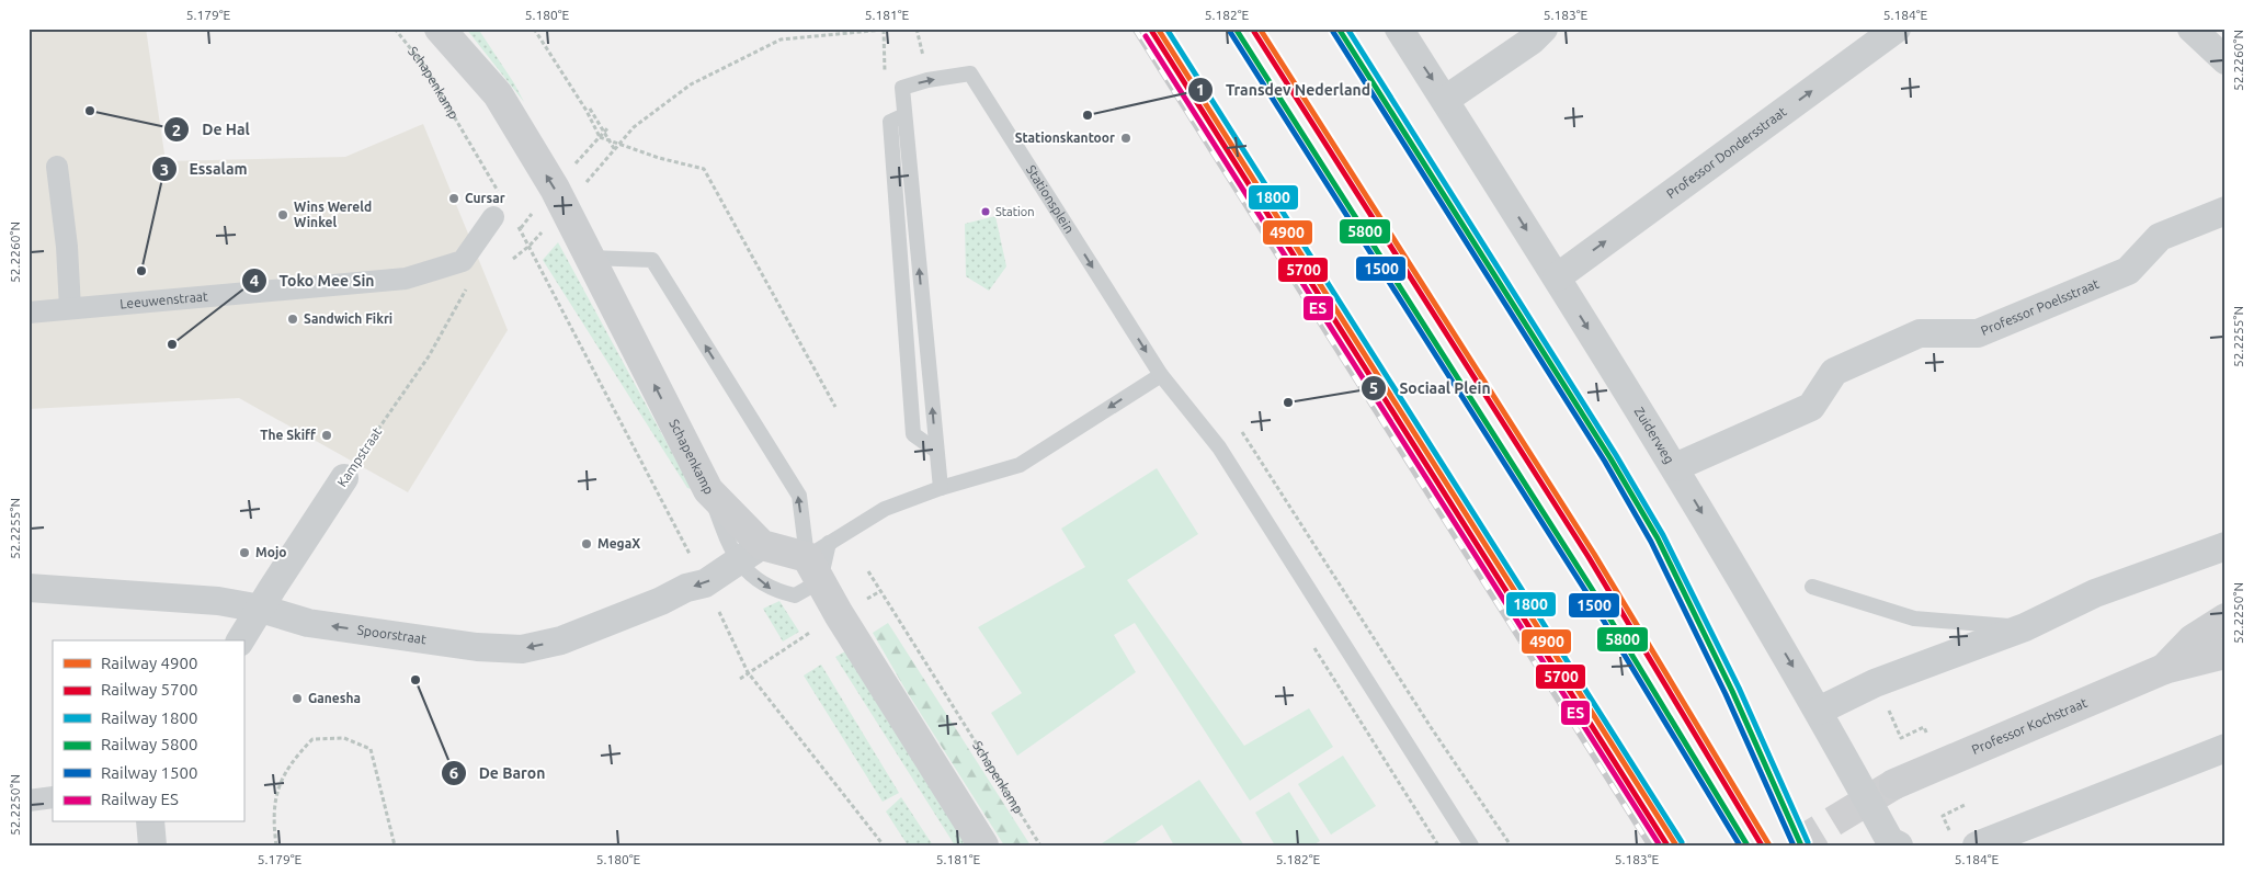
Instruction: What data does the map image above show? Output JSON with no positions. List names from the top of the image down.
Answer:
{
  "streets": {
    "main road": ["Schapenkamp", "Professor Kochstraat"],
    "street": [
      "Professor Dondersstraat",
      "Leeuwenstraat",
      "Professor Poelsstraat",
      "Zuiderweg",
      "Kampstraat",
      "Spoorstraat"
    ],
    "lane": ["Stationsplein"]
  },
  "crossings": [
    ["Schapenkamp", "Leeuwenstraat"],
    ["Schapenkamp", "Spoorstraat"],
    ["Professor Dondersstraat", "Zuiderweg"],
    ["Professor Poelsstraat", "Zuiderweg"],
    ["Kampstraat", "Spoorstraat"]
  ],
  "one_way": ["Professor Dondersstraat", "Zuiderweg", "Spoorstraat"],
  "places": [
    "De Hal",
    "Transdev Nederland",
    "Stationskantoor",
    "Cursar",
    "Station",
    "Wins Wereld Winkel",
    "Essalam",
    "Sandwich Fikri",
    "Toko Mee Sin",
    "Sociaal Plein",
    "The Skiff",
    "MegaX",
    "Mojo",
    "De Baron",
    "Ganesha"
  ],
  "lines": [
    "rail line 4900",
    "rail line 1800",
    "rail line 5800",
    "rail line 5700",
    "rail line 1500",
    "rail line ES"
  ],
  "legend": [
    "Railway 4900",
    "Railway 5700",
    "Railway 1800",
    "Railway 5800",
    "Railway 1500",
    "Railway ES"
  ],
  "coordinates": [
    "5.179°E",
    "5.180°E",
    "5.181°E",
    "5.182°E",
    "5.183°E",
    "5.184°E",
    "52.2260°N",
    "52.2255°N",
    "52.2250°N"
  ]
}
